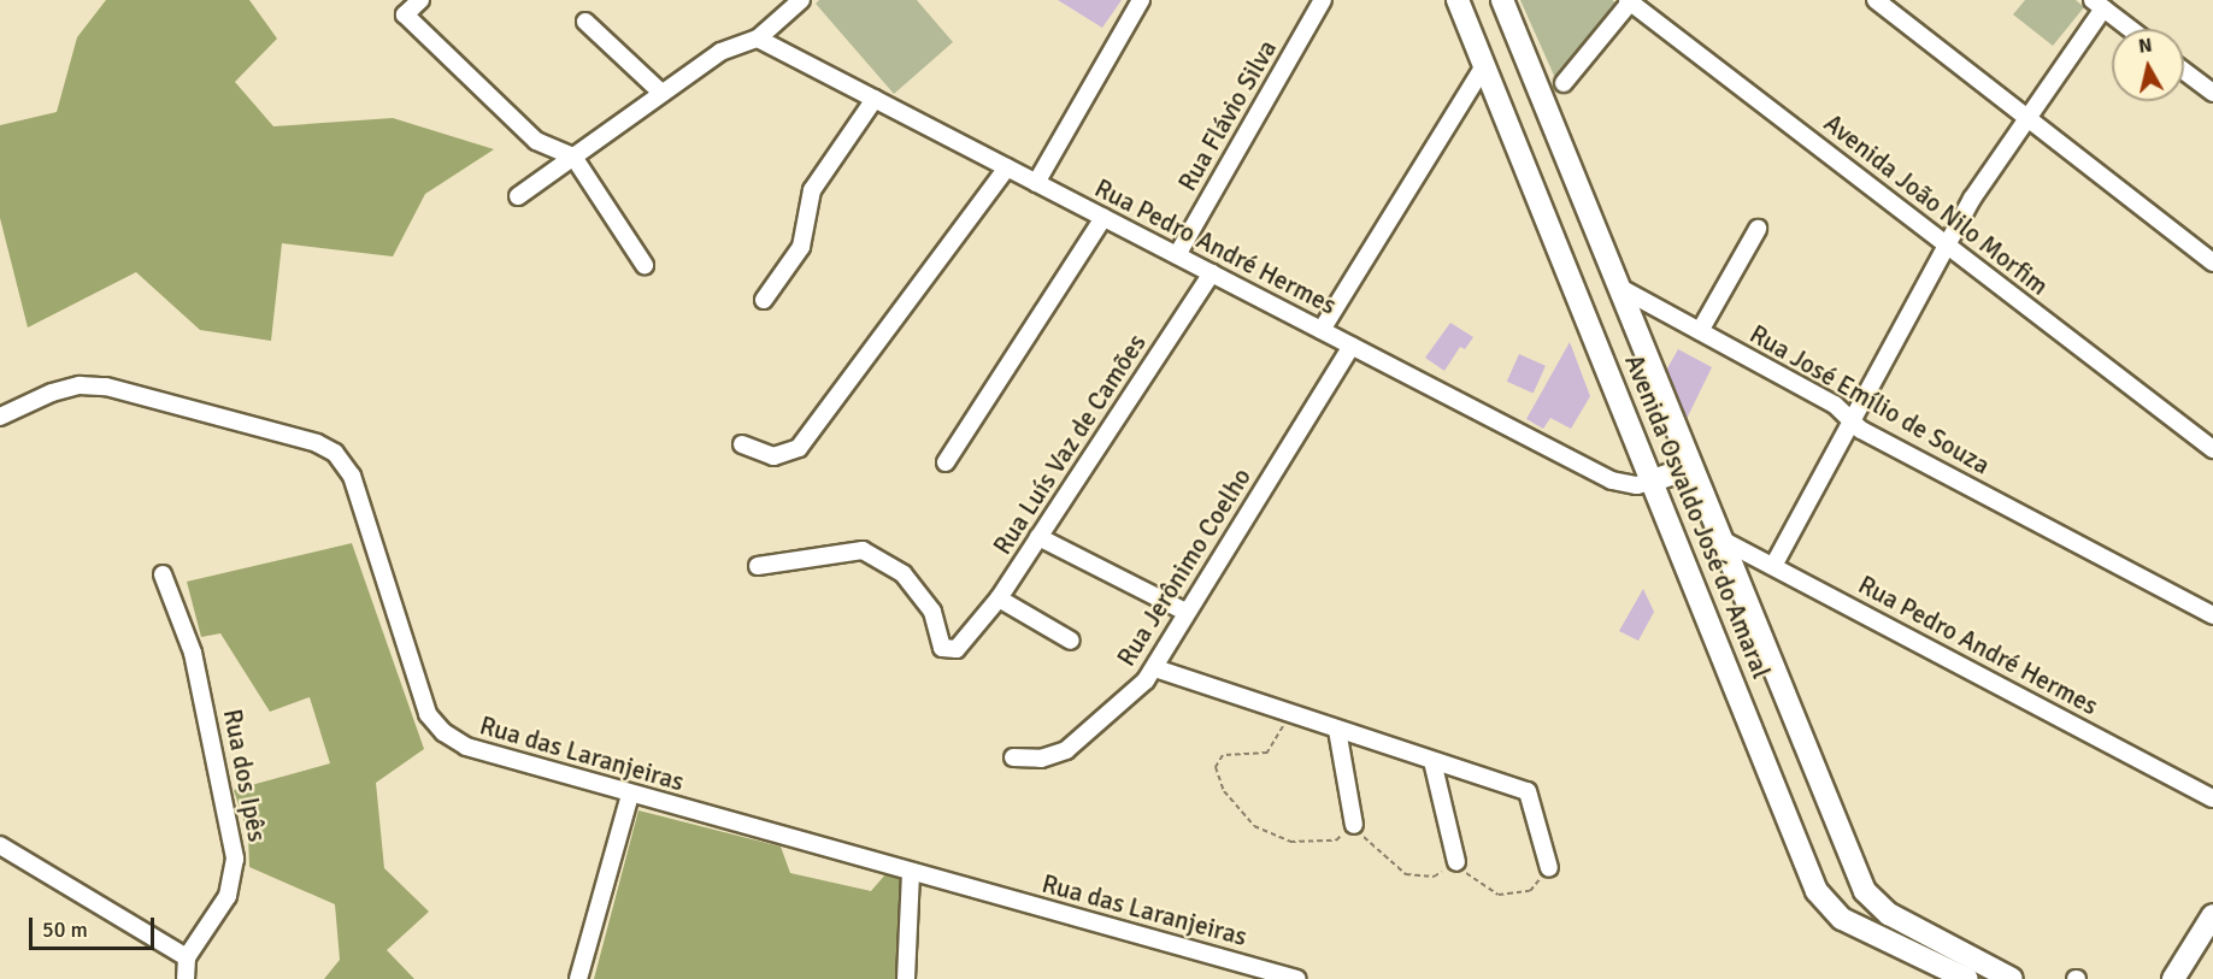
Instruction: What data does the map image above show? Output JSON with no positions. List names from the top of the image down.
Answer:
{
  "streets": {
    "main road": ["Avenida Osvaldo José do Amaral"],
    "street": [
      "Rua Flávio Silva",
      "Avenida João Nilo Morfim",
      "Rua Pedro André Hermes",
      "Rua José Emílio de Souza",
      "Rua Luís Vaz de Camões",
      "Rua Jerônimo Coelho",
      "Rua das Laranjeiras",
      "Rua dos Ipês"
    ]
  },
  "crossings": [
    ["Rua Flávio Silva", "Rua Pedro André Hermes"],
    ["Rua Pedro André Hermes", "Rua Luís Vaz de Camões"],
    ["Rua Pedro André Hermes", "Avenida Osvaldo José do Amaral"],
    ["Rua Pedro André Hermes", "Rua Jerônimo Coelho"],
    ["Rua José Emílio de Souza", "Avenida Osvaldo José do Amaral"]
  ],
  "scale_bar": "50 m",
  "north": "top"
}
